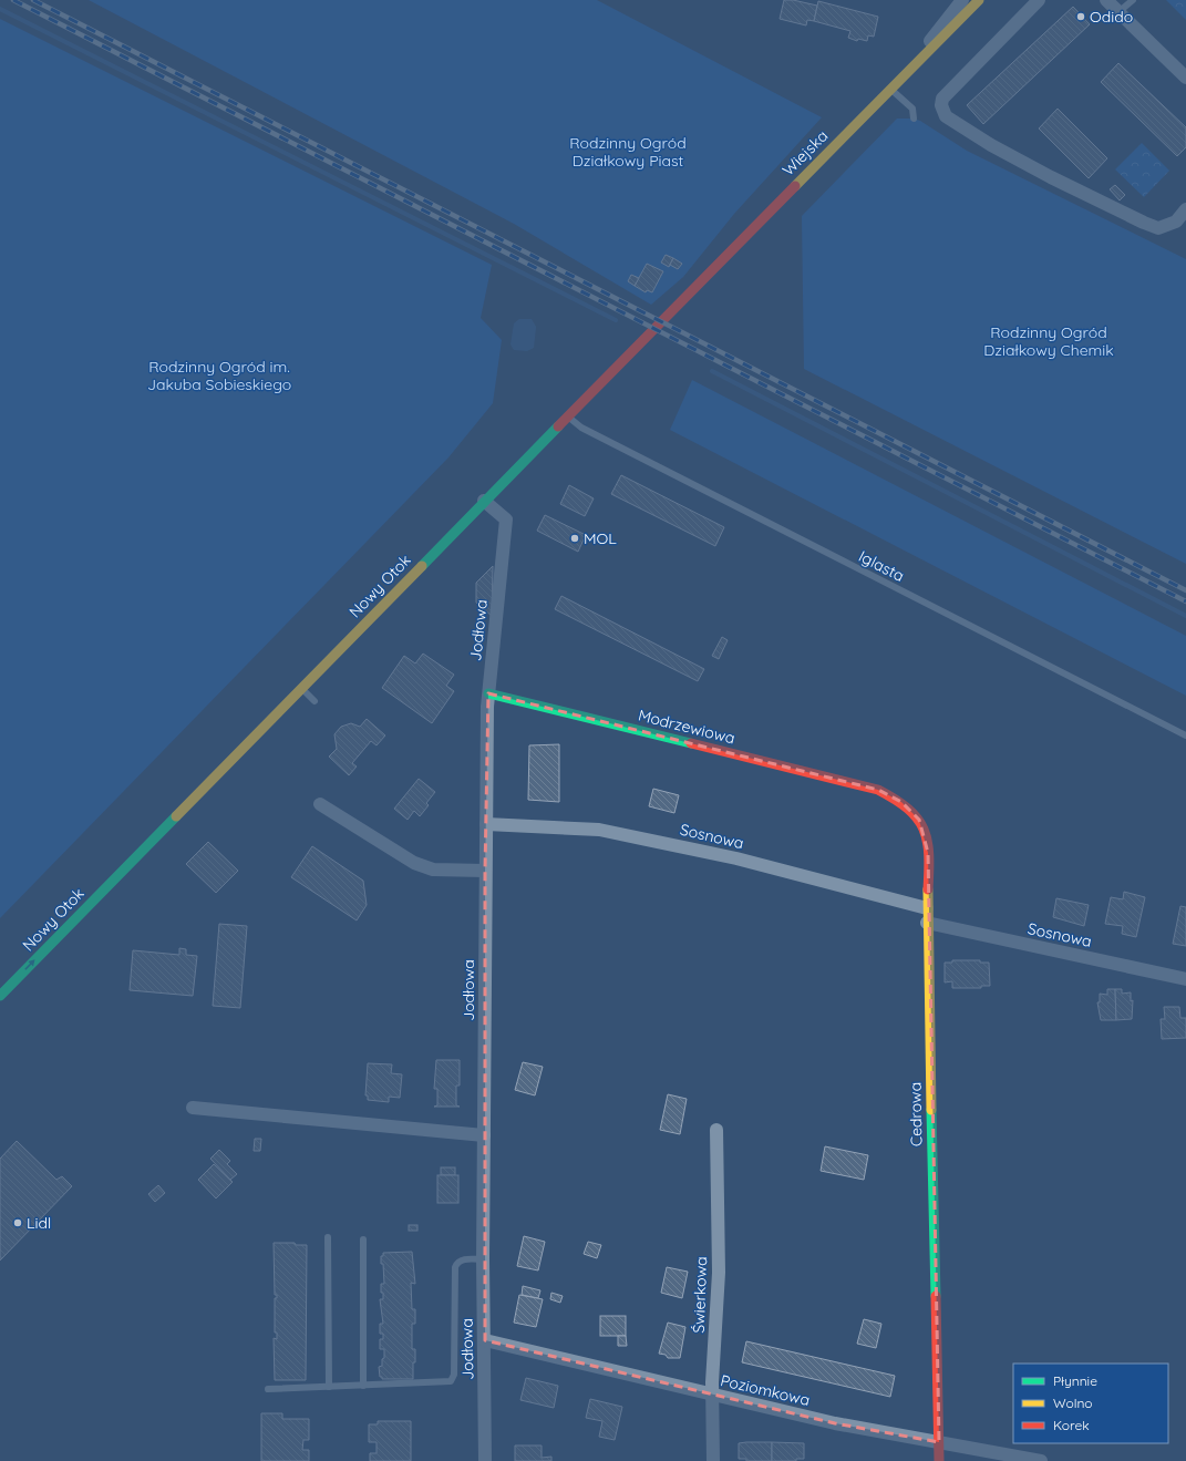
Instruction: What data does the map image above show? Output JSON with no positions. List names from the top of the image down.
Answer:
{
  "streets": {
    "main road": [
      "Wiejska",
      "Nowy Otok",
      "Modrzewiowa",
      "Cedrowa"
    ],
    "street": [
      "Jodłowa",
      "Sosnowa",
      "Świerkowa",
      "Poziomkowa"
    ],
    "lane": ["Iglasta"]
  },
  "crossings": [
    ["Wiejska", "Nowy Otok"],
    ["Iglasta", "Nowy Otok"],
    ["Nowy Otok", "Jodłowa"],
    ["Jodłowa", "Modrzewiowa"],
    ["Jodłowa", "Sosnowa"],
    ["Jodłowa", "Poziomkowa"],
    ["Modrzewiowa", "Cedrowa"],
    ["Sosnowa", "Cedrowa"],
    ["Cedrowa", "Poziomkowa"],
    ["Świerkowa", "Poziomkowa"]
  ],
  "parks": ["Rodzinny Ogród Działkowy Piast", "Rodzinny Ogród Działkowy Chemik", "Rodzinny Ogród im. Jakuba Sobieskiego"],
  "places": ["Odido", "MOL", "Lidl"],
  "legend": ["Płynnie", "Wolno", "Korek"]
}
